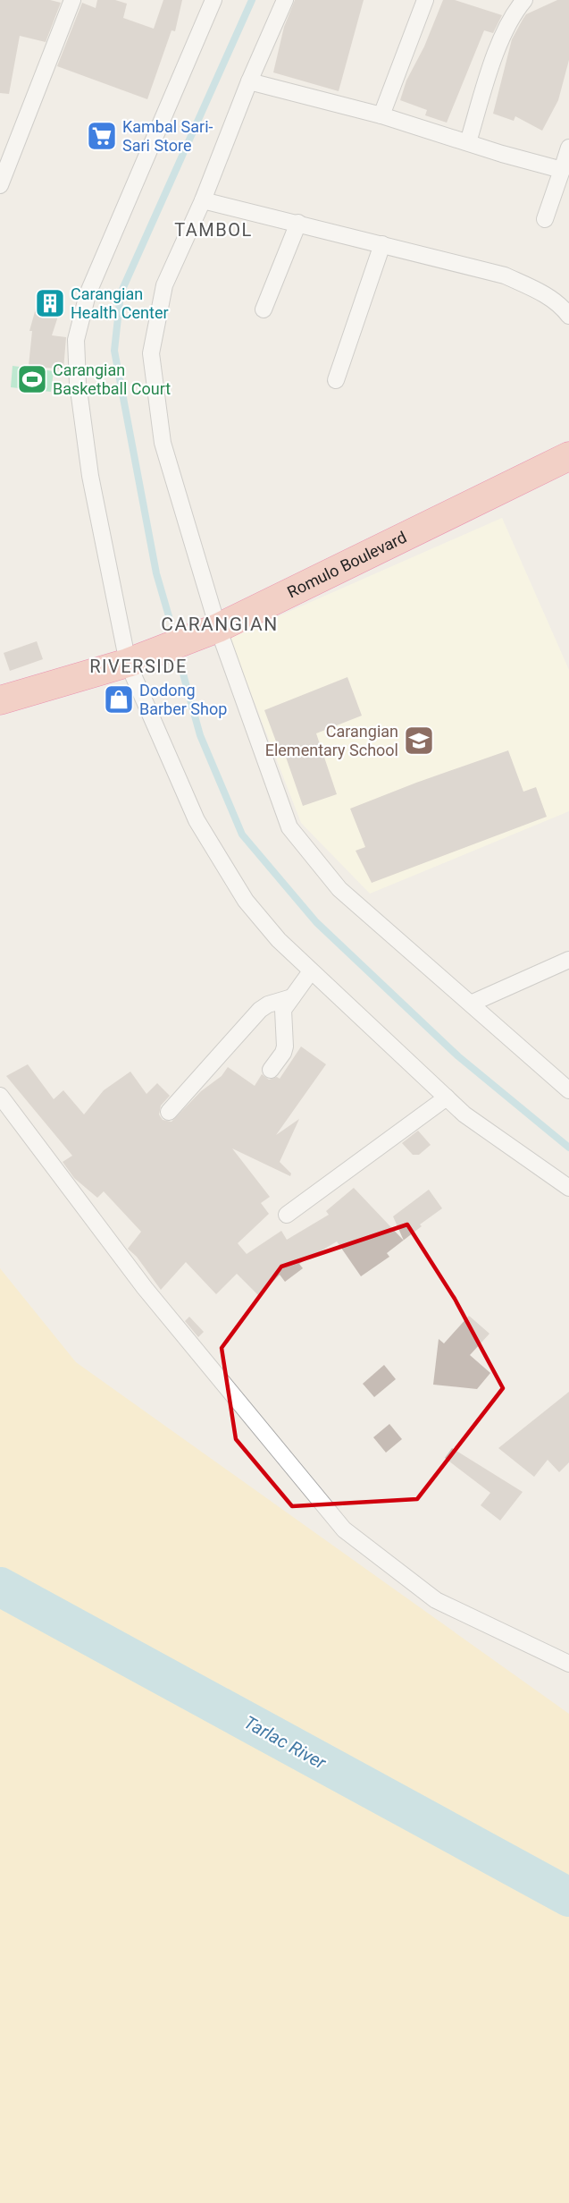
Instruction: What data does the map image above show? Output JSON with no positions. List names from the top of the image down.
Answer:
{
  "streets": {
    "highway": ["Romulo Boulevard"]
  },
  "districts": ["TAMBOL", "CARANGIAN", "RIVERSIDE"],
  "water": ["Tarlac River"],
  "places": {
    "supermarket": ["Kambal Sari- Sari Store"],
    "building": ["Carangian Health Center"],
    "sports": ["Carangian Basketball Court"],
    "shop": ["Dodong Barber Shop"],
    "school or university": ["Carangian Elementary School"]
  }
}
